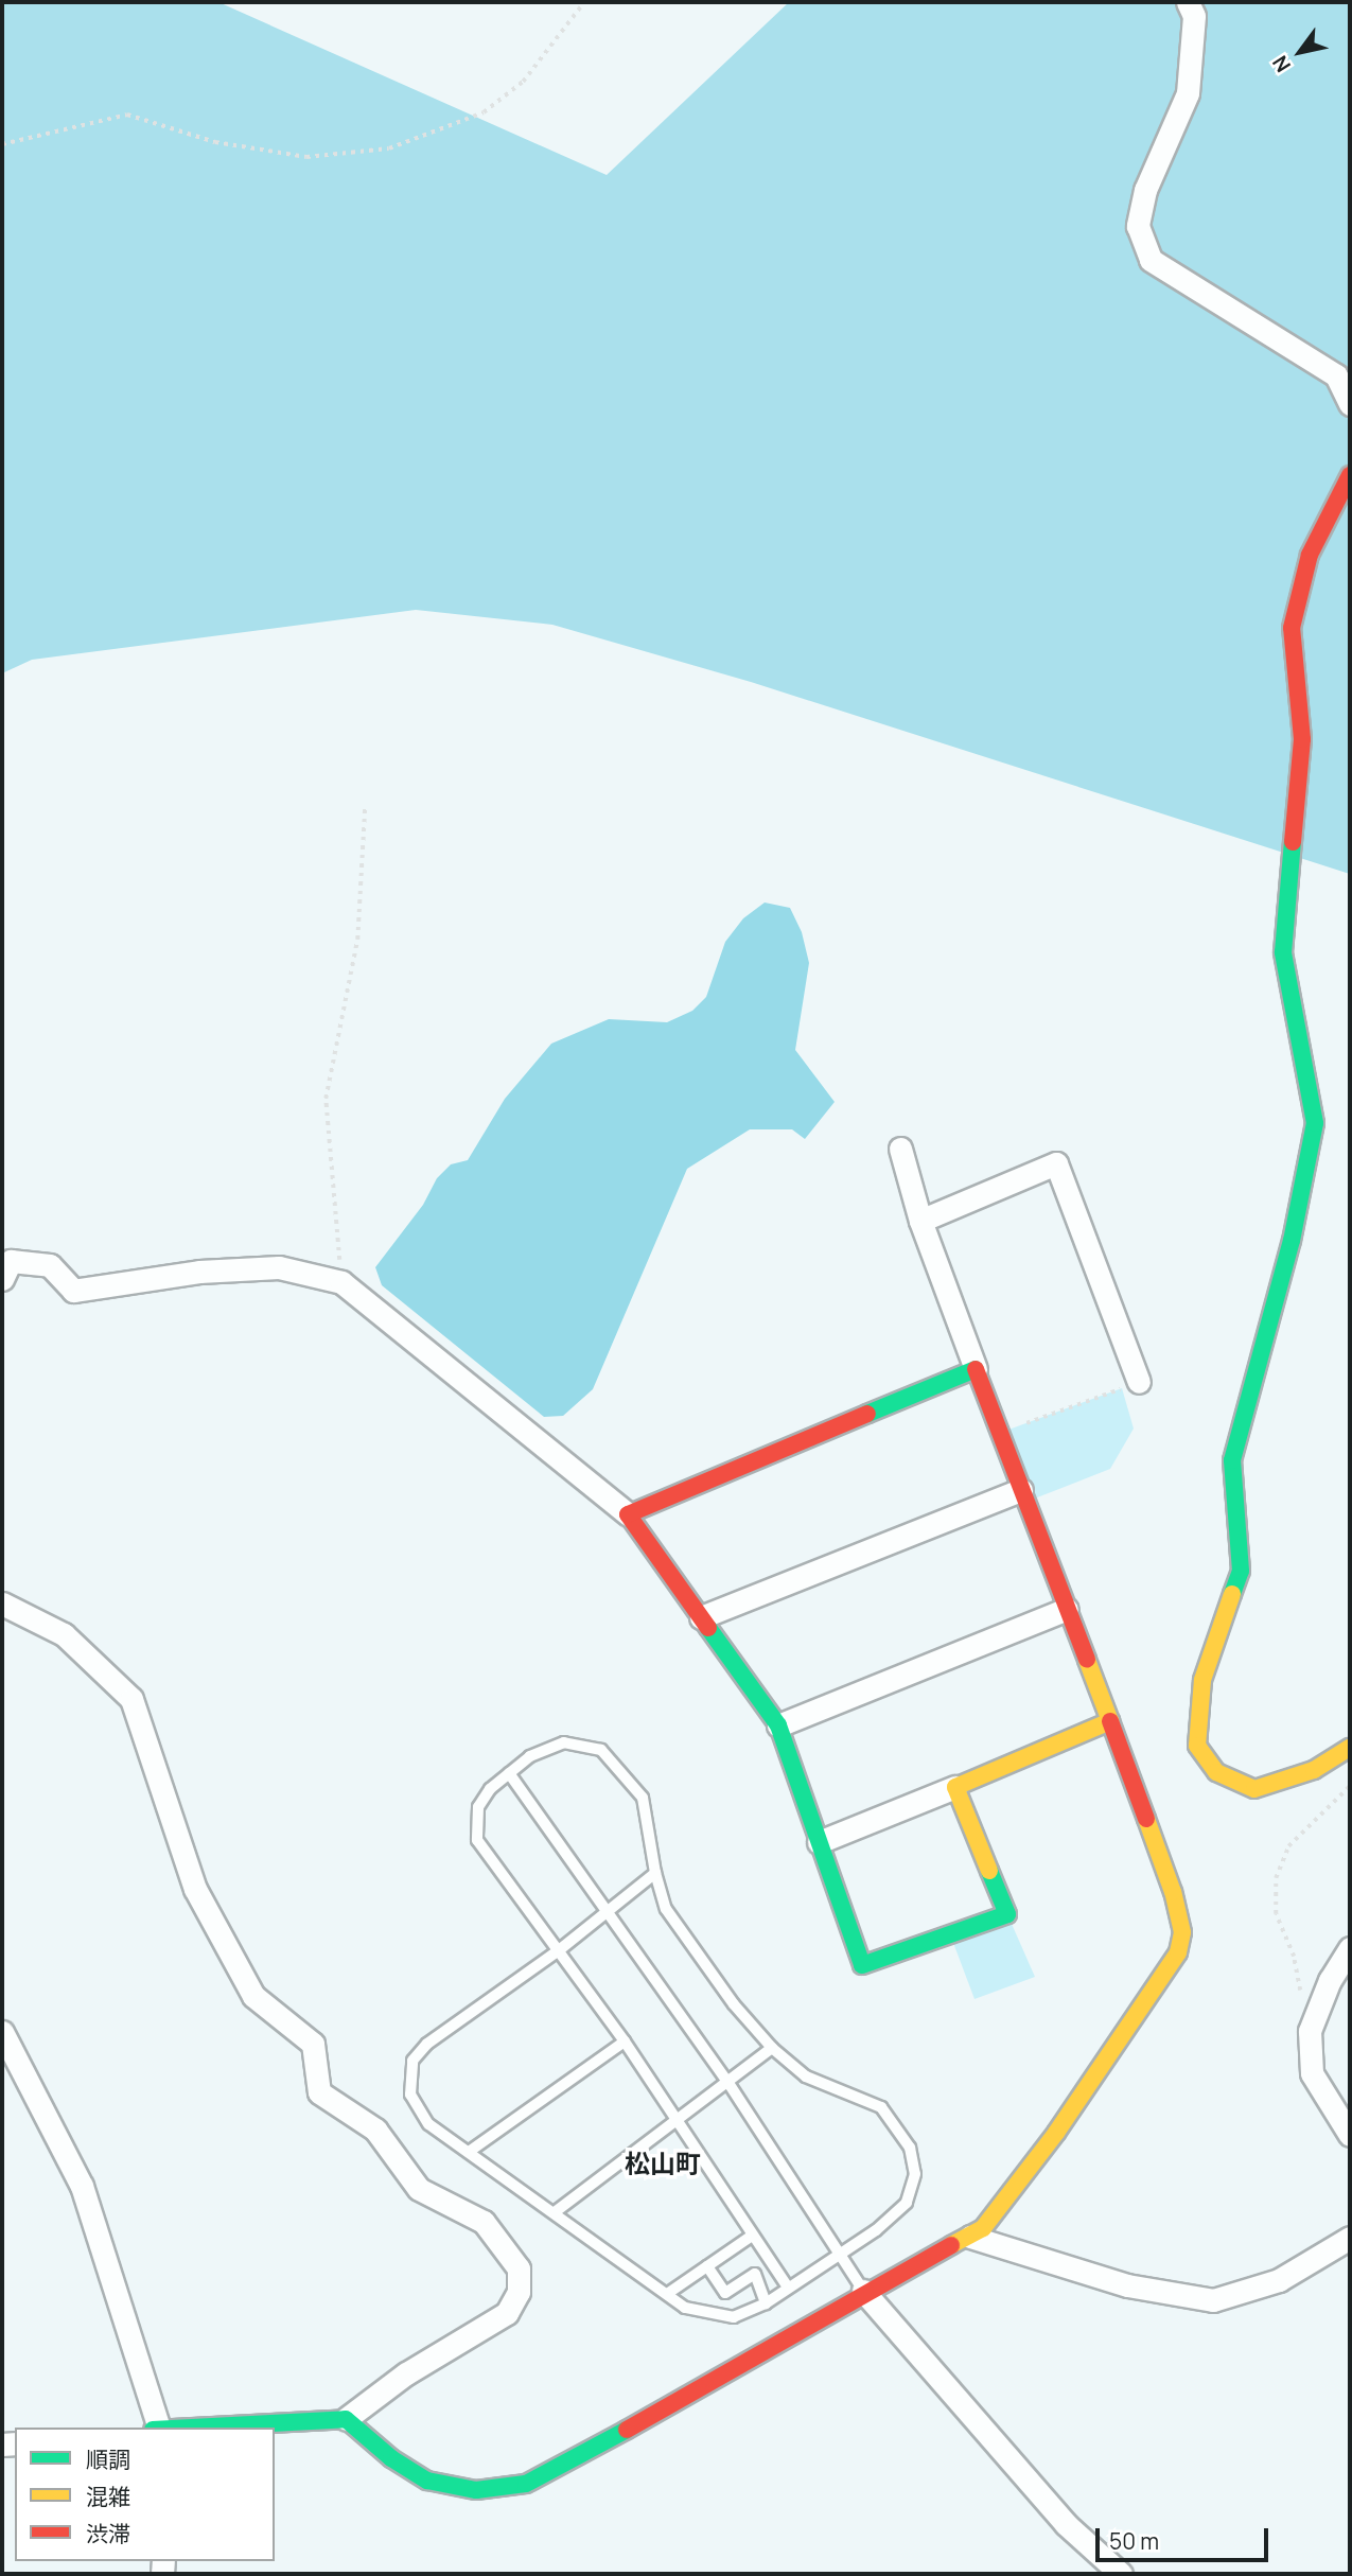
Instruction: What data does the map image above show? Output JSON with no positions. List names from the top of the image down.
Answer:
{
  "districts": ["松山町"],
  "legend": ["順調", "混雑", "渋滞"],
  "scale_bar": "50 m",
  "north": "bottom left"
}
